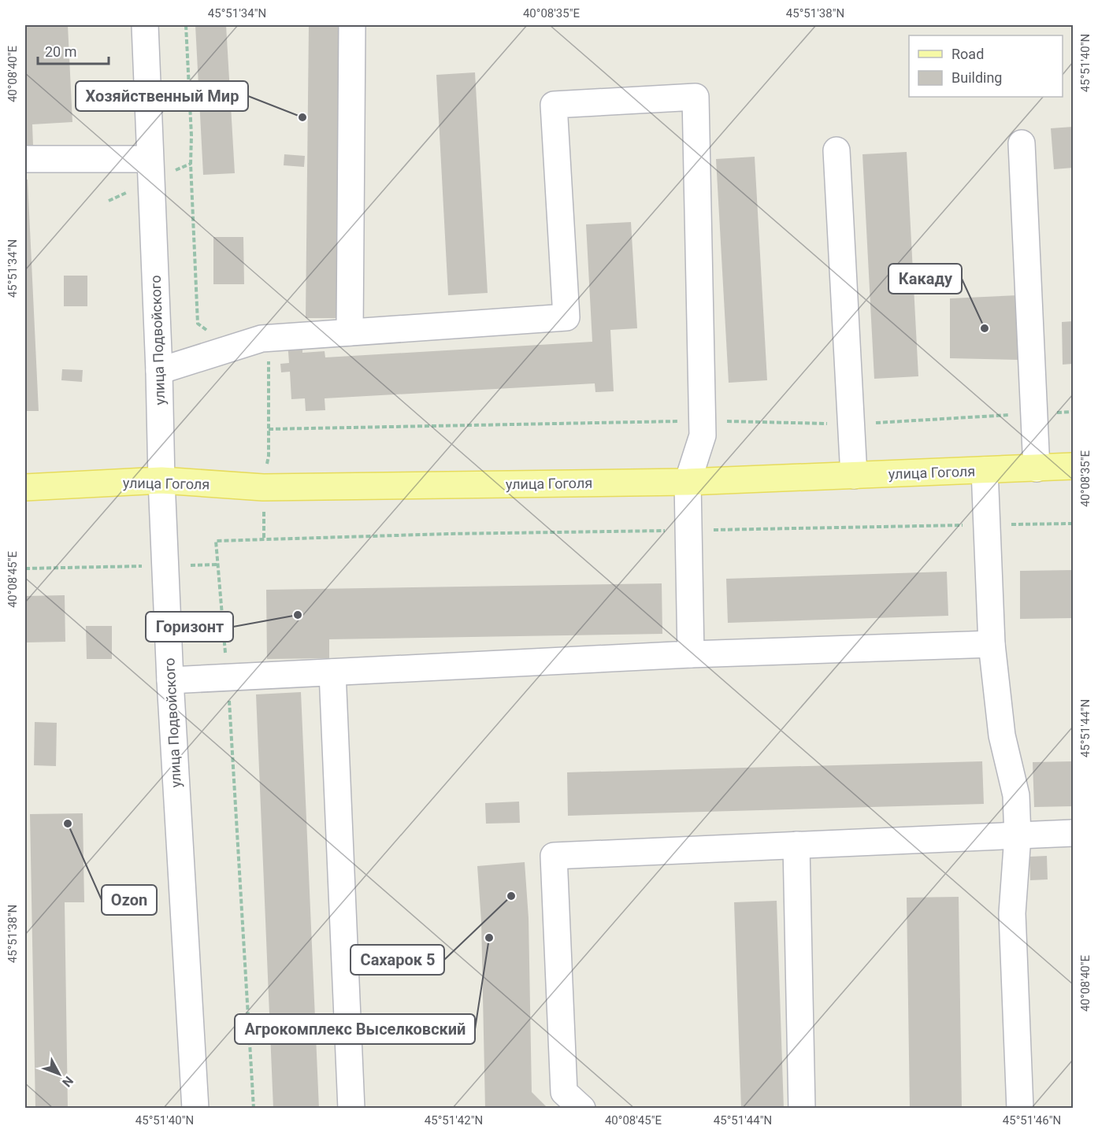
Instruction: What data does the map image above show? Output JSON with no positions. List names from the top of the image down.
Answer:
{
  "streets": {
    "main road": ["улица Гоголя"],
    "street": ["улица Подвойского"]
  },
  "crossings": [
    ["улица Подвойского", "улица Гоголя"]
  ],
  "places": [
    "Хозяйственный Мир",
    "Какаду",
    "Горизонт",
    "Ozon",
    "Сахарок 5",
    "Агрокомплекс Выселковский"
  ],
  "legend": ["Road", "Building"],
  "scale_bar": "20 m",
  "north": "bottom right",
  "coordinates": [
    "45°51'34\"N",
    "40°08'35\"E",
    "45°51'38\"N",
    "45°51'40\"N",
    "40°08'40\"E",
    "40°08'45\"E",
    "45°51'44\"N",
    "45°51'42\"N",
    "45°51'46\"N"
  ]
}
